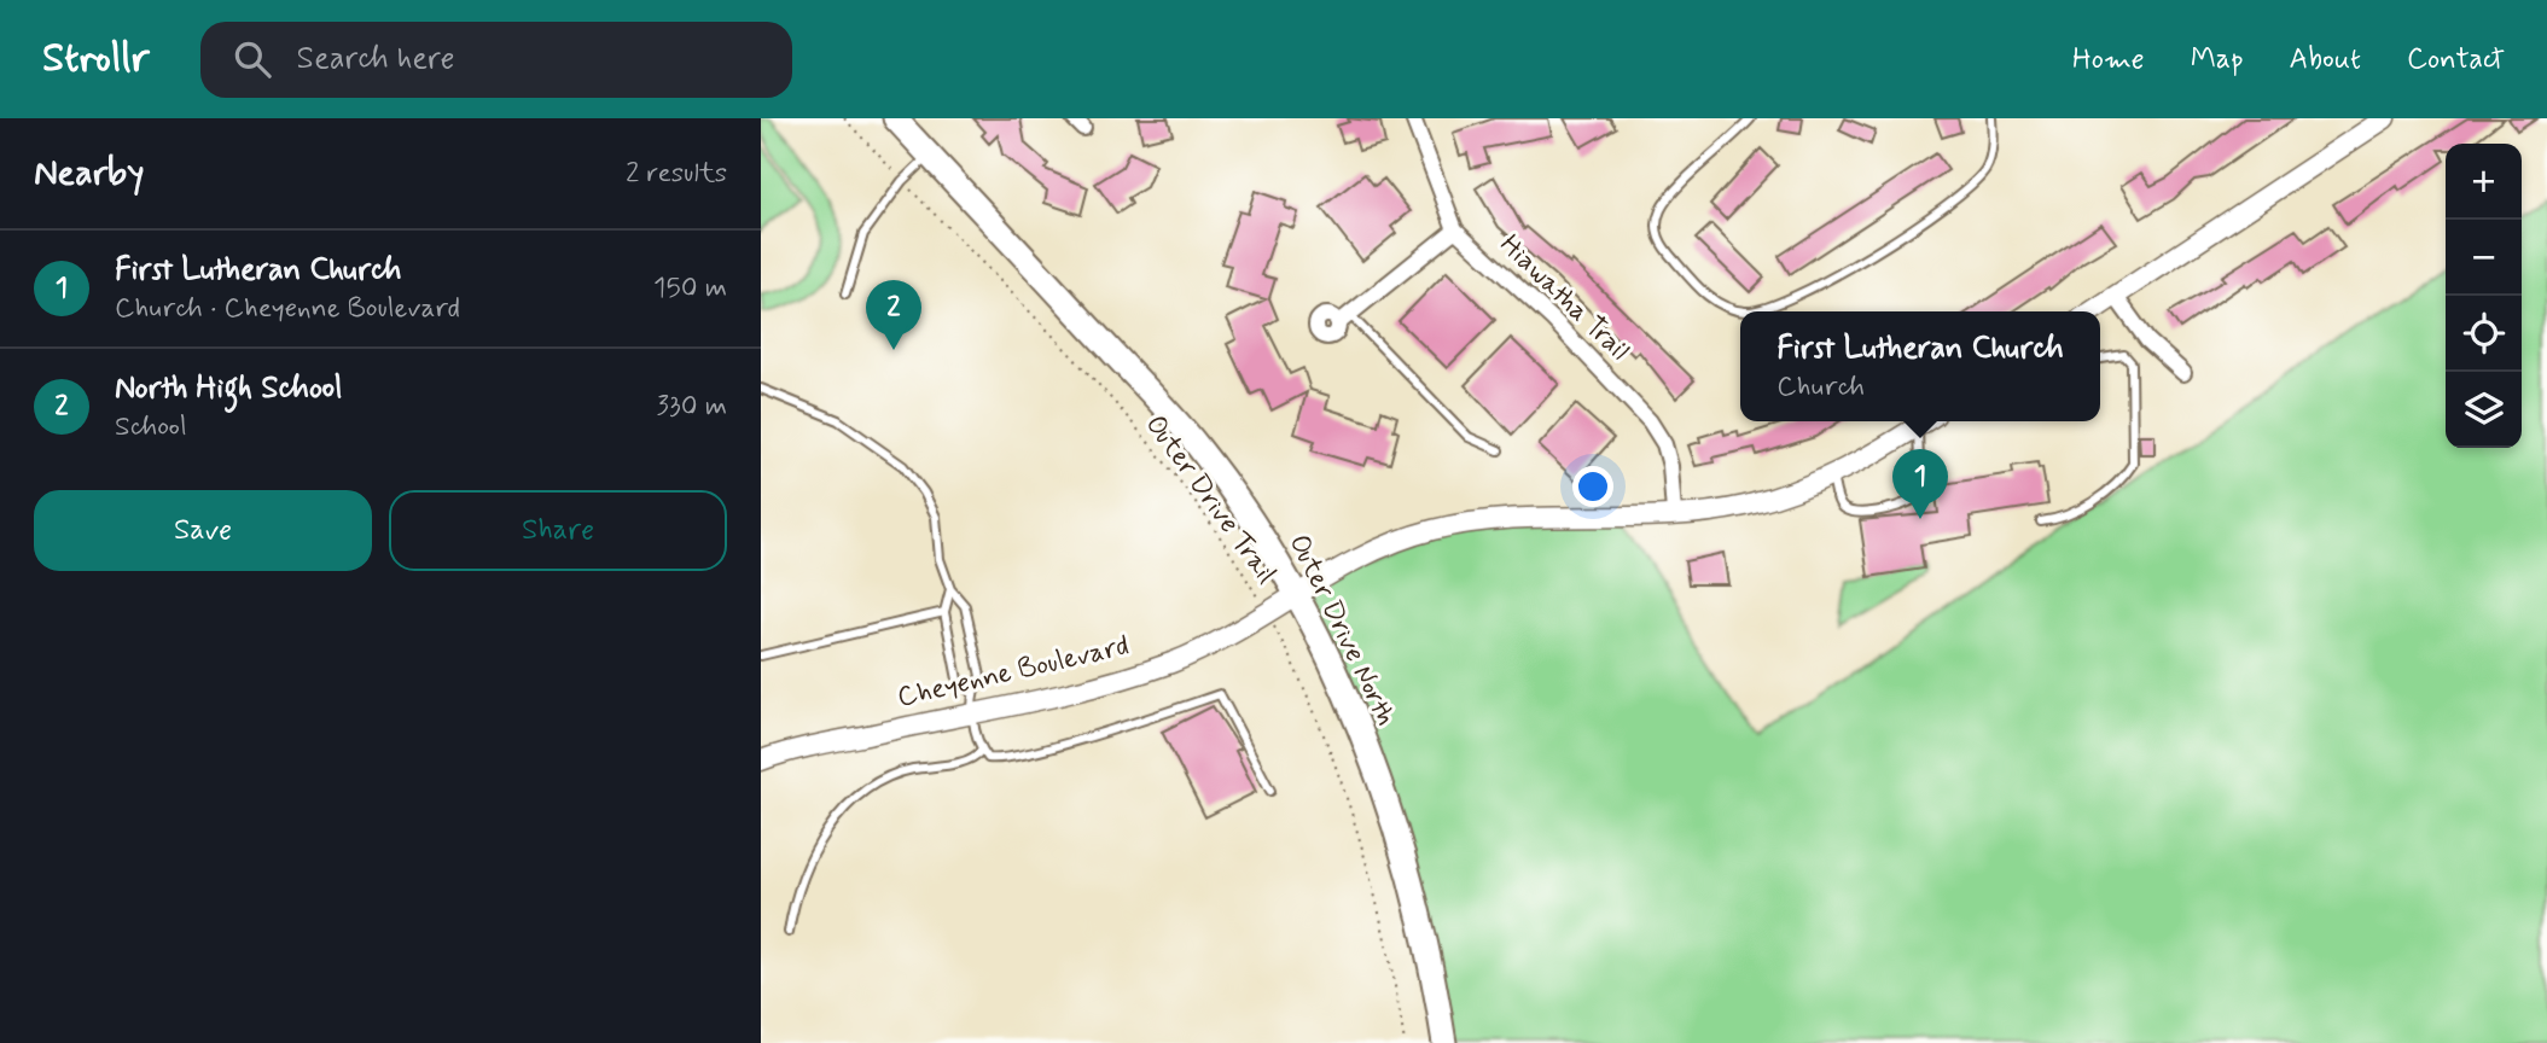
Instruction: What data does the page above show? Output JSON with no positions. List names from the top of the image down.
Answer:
{
  "streets": {
    "main road": ["Outer Drive North"],
    "street": ["Hiawatha Trail", "Cheyenne Boulevard"],
    "path": ["Outer Drive Trail"]
  },
  "crossings": [
    ["Hiawatha Trail", "Cheyenne Boulevard"],
    ["Outer Drive Trail", "Cheyenne Boulevard"],
    ["Outer Drive North", "Cheyenne Boulevard"]
  ],
  "page": {
    "header": "Strollr",
    "search": "Search here",
    "nav": [
      "Home",
      "Map",
      "About",
      "Contact"
    ],
    "heading": ["Nearby", "2 results"],
    "map_buttons": ["+", "−"],
    "list": [
      {
        "mark": "1",
        "name": "First Lutheran Church",
        "note": "Church · Cheyenne Boulevard",
        "value": "150 m"
      },
      {
        "mark": "2",
        "name": "North High School",
        "note": "School",
        "value": "330 m"
      }
    ],
    "pins": ["2", "1"],
    "popup": ["First Lutheran Church", "Church"],
    "buttons": ["Save", "Share"]
  }
}
